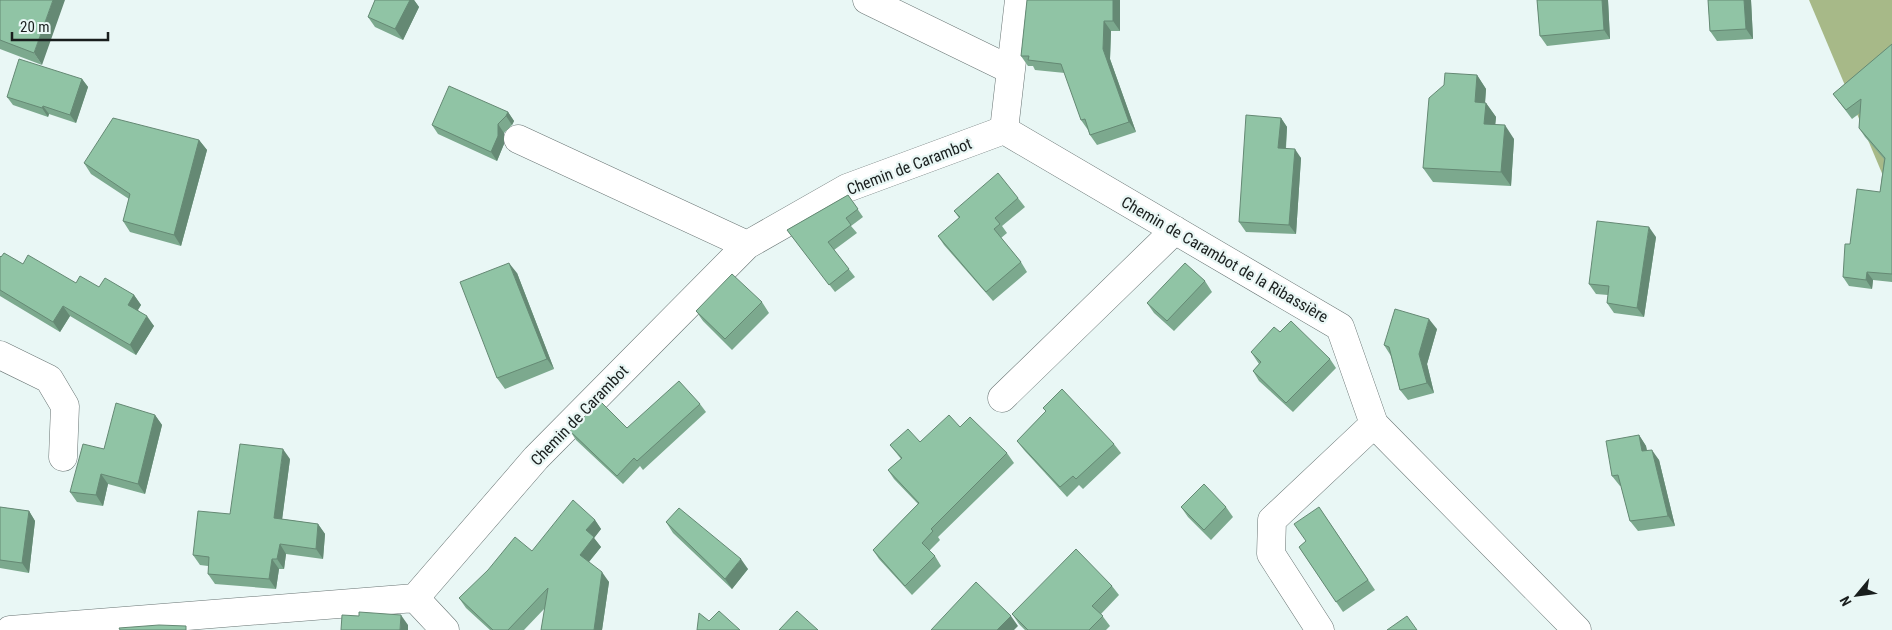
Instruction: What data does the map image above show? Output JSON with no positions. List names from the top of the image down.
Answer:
{
  "streets": {
    "street": ["Chemin de Carambot", "Chemin de Carambot de la Ribassière"]
  },
  "crossings": [
    ["Chemin de Carambot", "Chemin de Carambot de la Ribassière"]
  ],
  "scale_bar": "20 m",
  "north": "bottom left"
}
